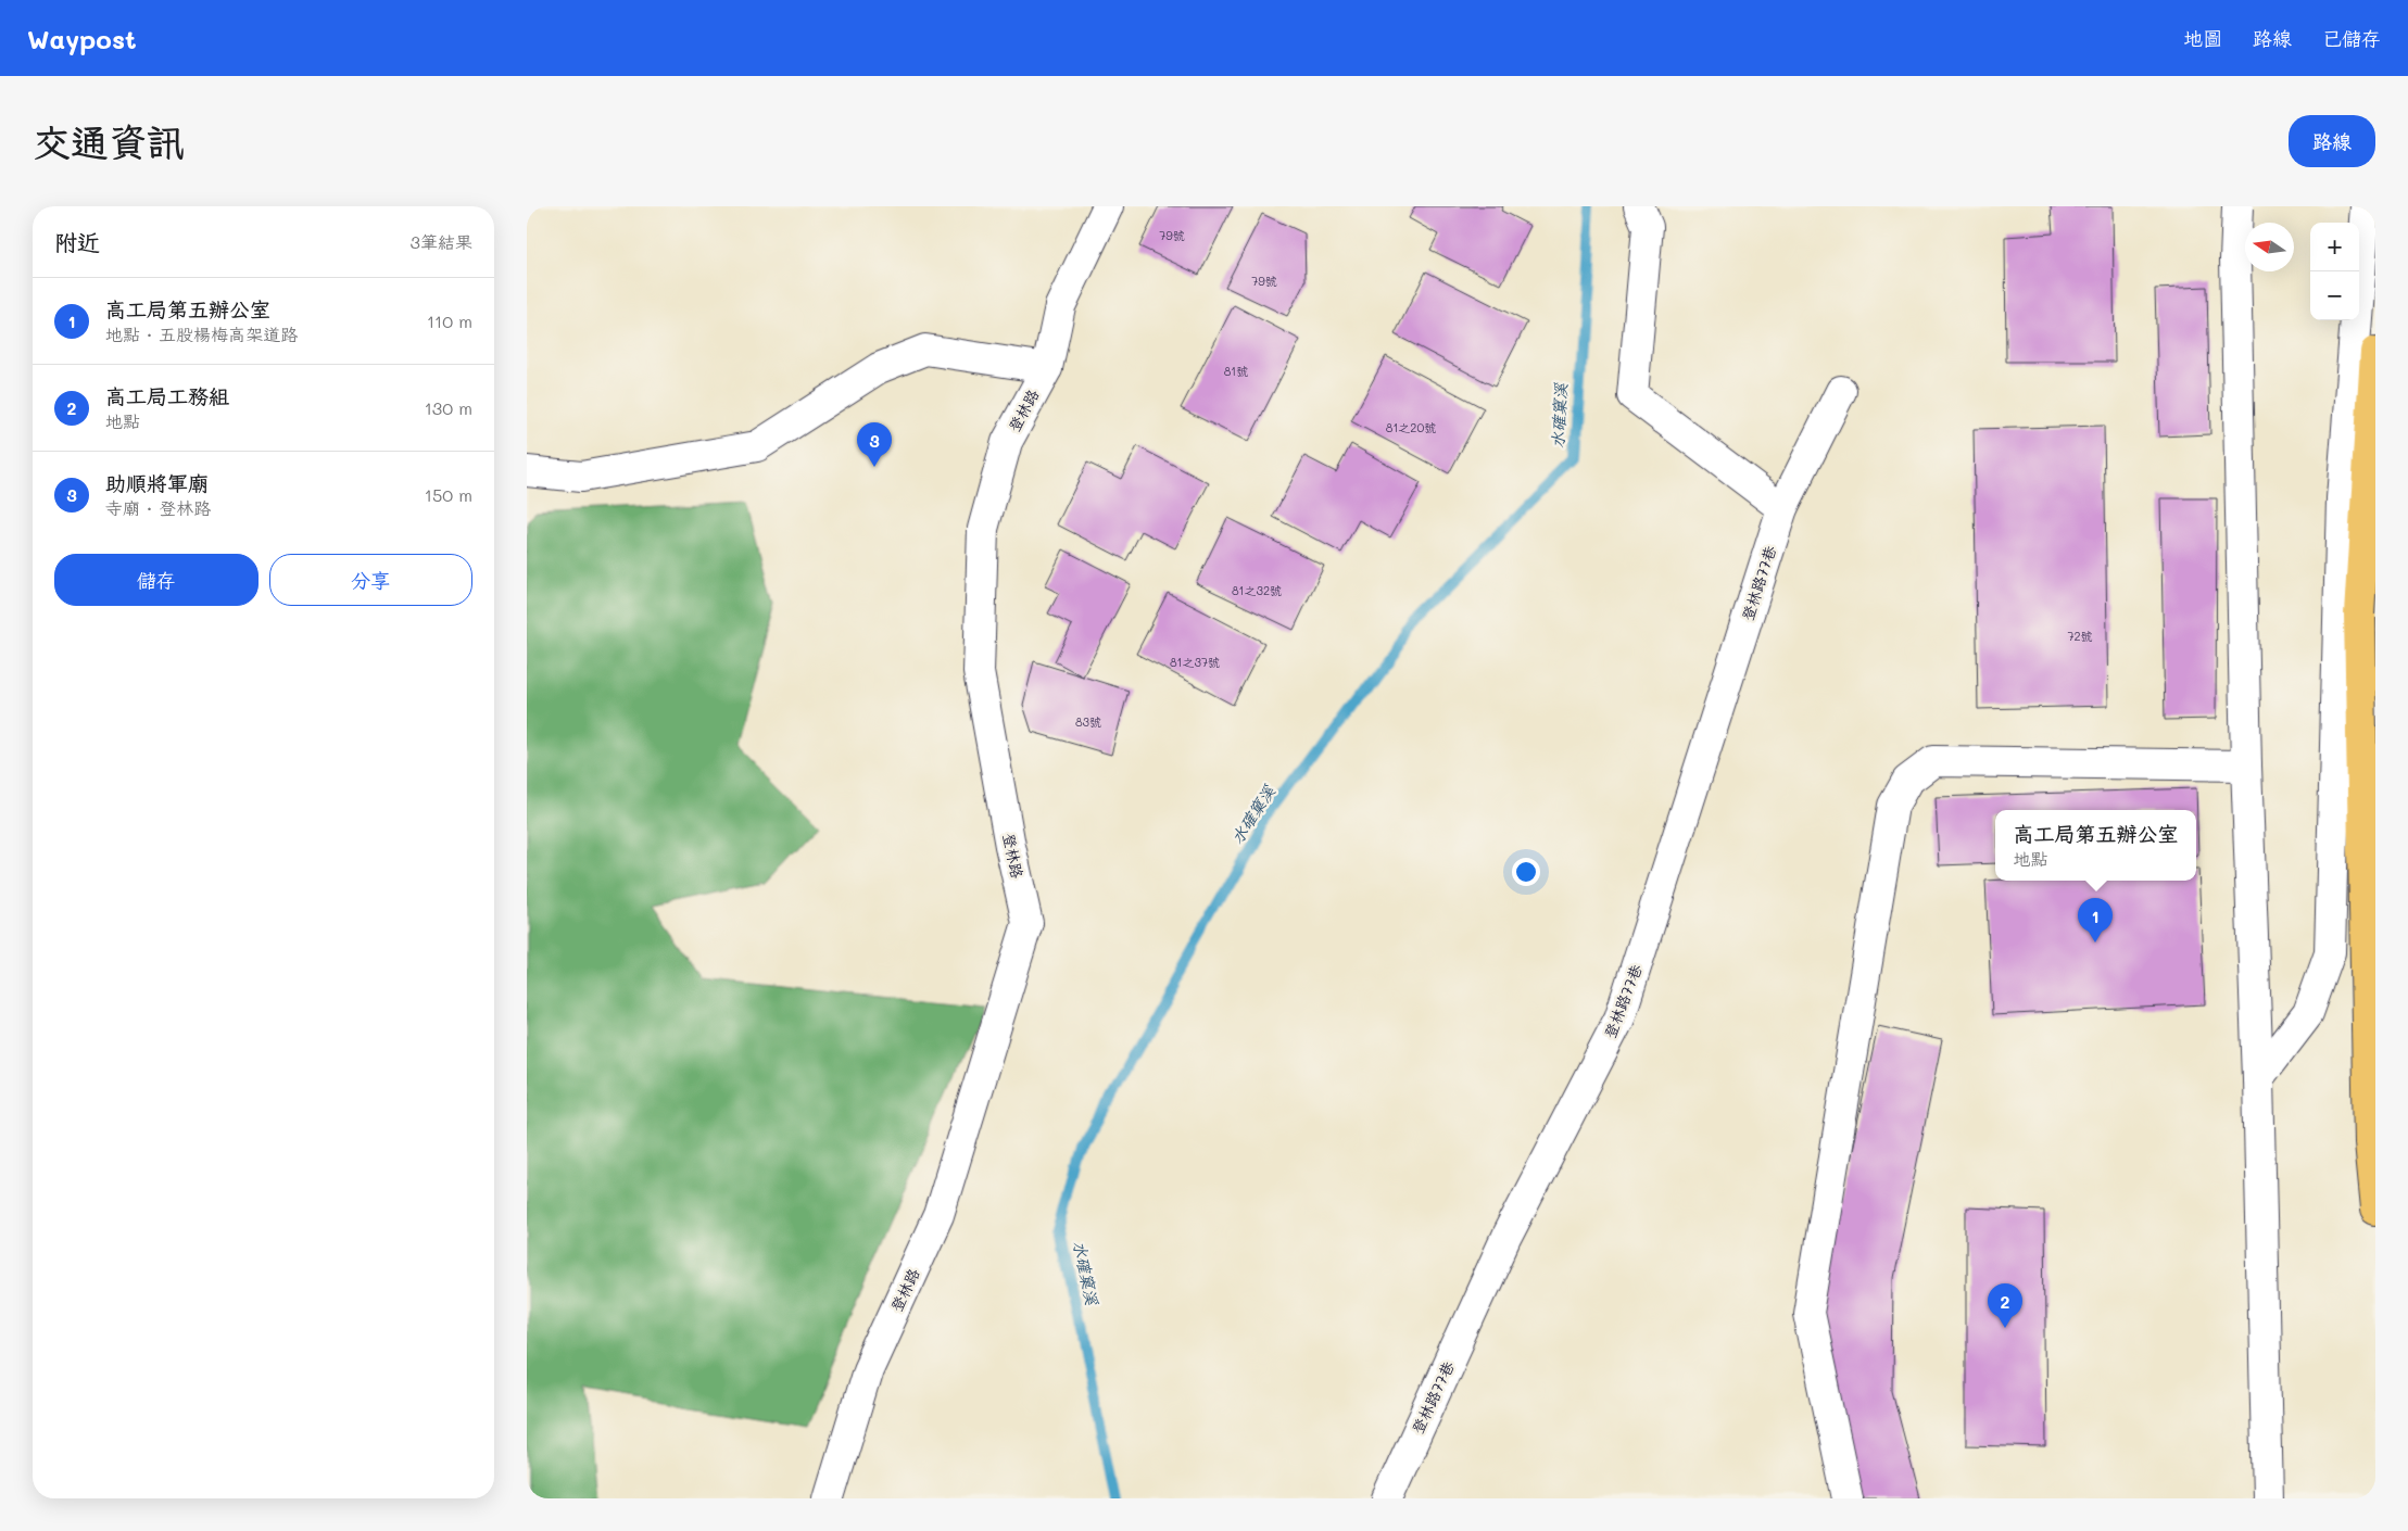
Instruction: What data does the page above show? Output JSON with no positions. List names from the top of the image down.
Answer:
{
  "streets": {
    "street": ["登林路", "登林路77巷"]
  },
  "water": ["水確窠溪"],
  "house_numbers": [
    "79號",
    "79號",
    "81號",
    "81之20號",
    "81之32號",
    "72號",
    "81之37號",
    "83號"
  ],
  "north": "left",
  "page": {
    "header": "Waypost",
    "nav": ["地圖", "路線", "已儲存"],
    "buttons": [
      "路線",
      ["儲存", "分享"]
    ],
    "title": "交通資訊",
    "heading": ["附近", "3筆結果"],
    "map_buttons": ["+", "−"],
    "list": [
      {
        "mark": "1",
        "name": "高工局第五辦公室",
        "note": "地點 · 五股楊梅高架道路",
        "value": "110 m"
      },
      {
        "mark": "2",
        "name": "高工局工務組",
        "note": "地點",
        "value": "130 m"
      },
      {
        "mark": "3",
        "name": "助順將軍廟",
        "note": "寺廟 · 登林路",
        "value": "150 m"
      }
    ],
    "pins": ["3", "1", "2"],
    "popup": ["高工局第五辦公室", "地點"]
  }
}
